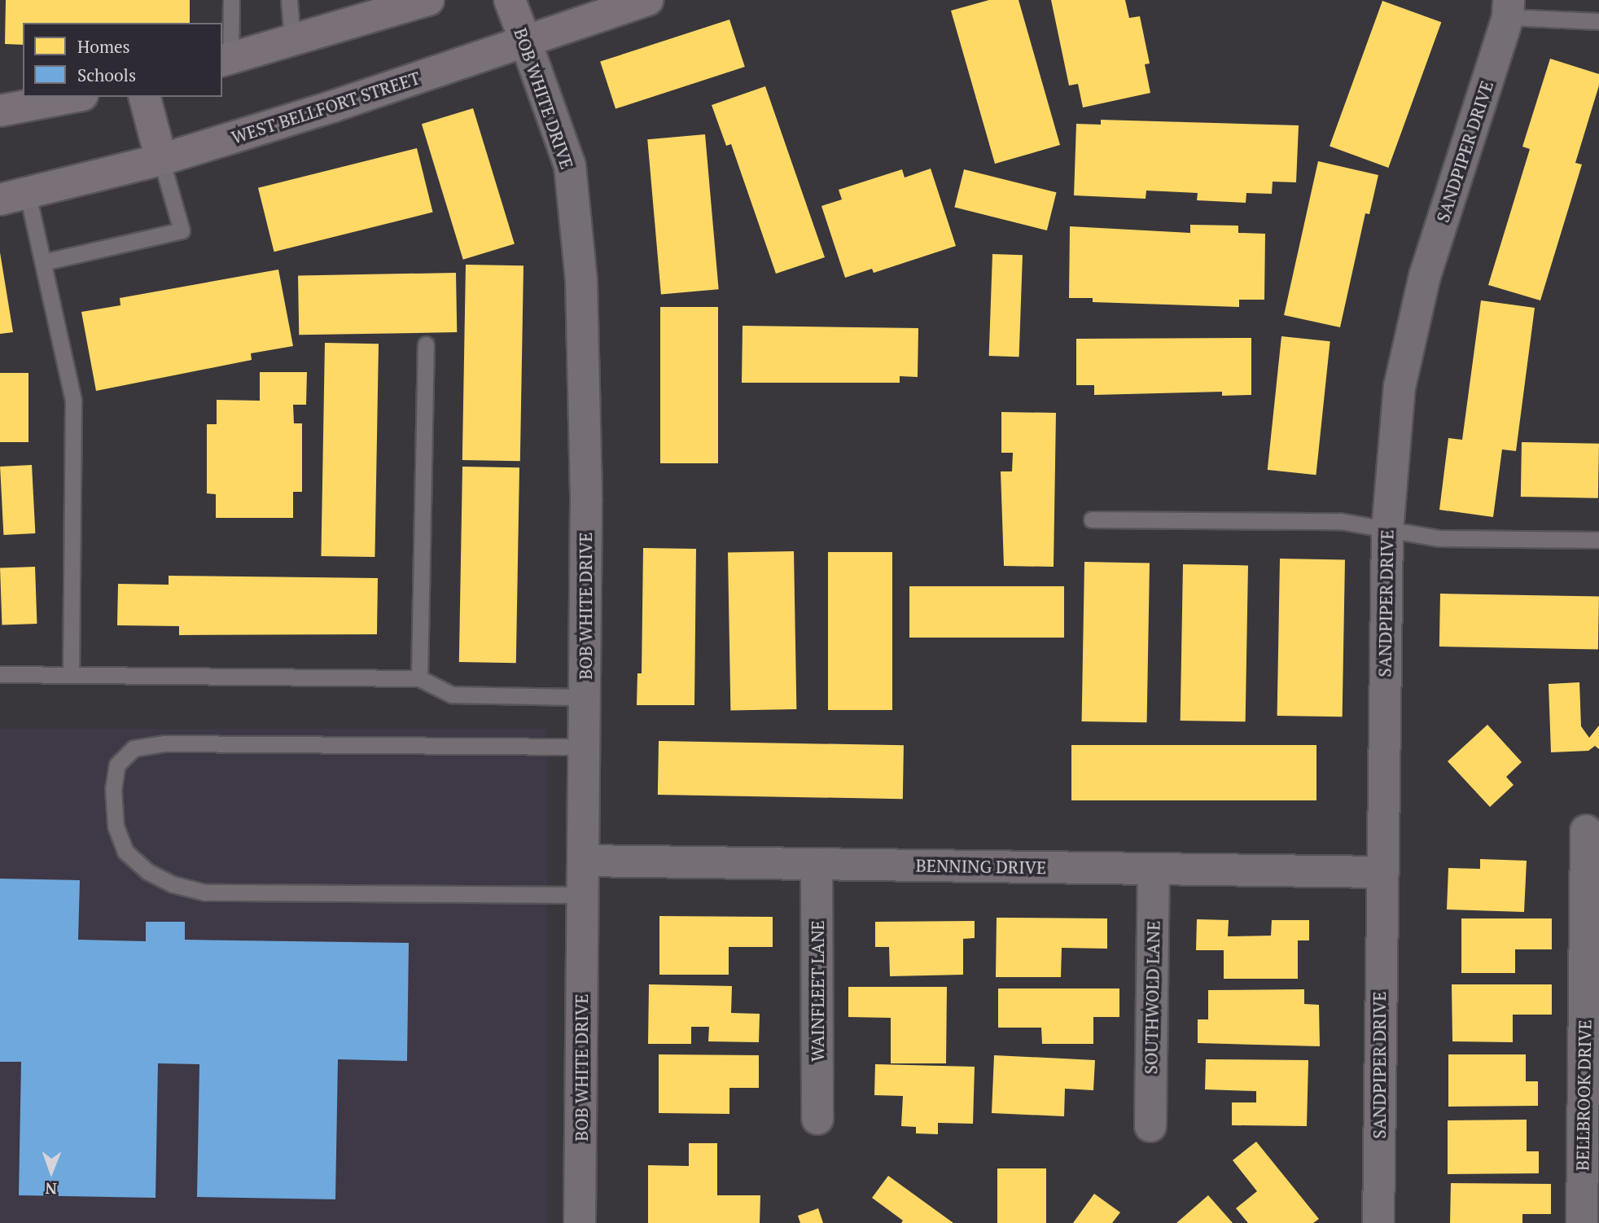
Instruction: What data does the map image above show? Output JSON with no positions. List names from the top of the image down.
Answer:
{
  "streets": {
    "main road": ["BOB WHITE DRIVE", "WEST BELLFORT STREET"],
    "street": [
      "SANDPIPER DRIVE",
      "BENNING DRIVE",
      "WAINFLEET LANE",
      "SOUTHWOLD LANE",
      "BELLBROOK DRIVE"
    ]
  },
  "crossings": [
    ["BOB WHITE DRIVE", "WEST BELLFORT STREET"],
    ["BOB WHITE DRIVE", "BENNING DRIVE"],
    ["SANDPIPER DRIVE", "BENNING DRIVE"],
    ["BENNING DRIVE", "WAINFLEET LANE"],
    ["BENNING DRIVE", "SOUTHWOLD LANE"]
  ],
  "legend": ["Homes", "Schools"],
  "north": "bottom"
}
